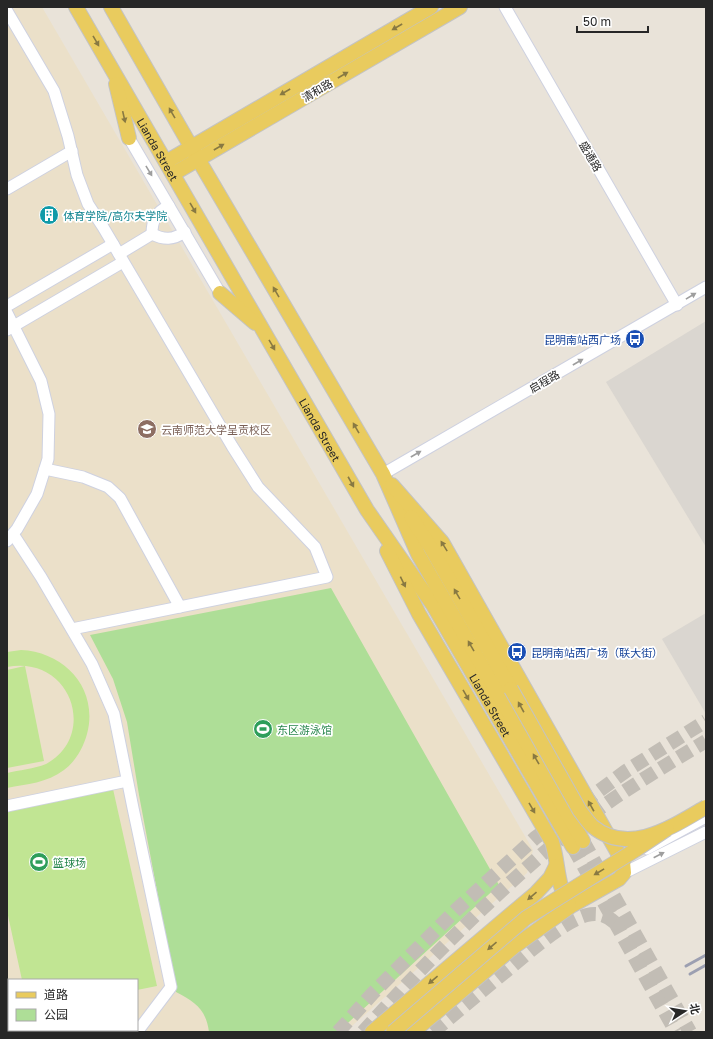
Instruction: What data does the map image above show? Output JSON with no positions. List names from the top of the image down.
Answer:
{
  "streets": {
    "main road": ["清和路", "Lianda Street"],
    "street": ["盛通路", "启程路"]
  },
  "crossings": [
    ["清和路", "Lianda Street"],
    ["Lianda Street", "启程路"],
    ["盛通路", "启程路"]
  ],
  "one_way": ["启程路"],
  "places": {
    "building": ["体育学院/高尔夫学院"],
    "bus stop": ["昆明南站西广场", "昆明南站西广场（联大街）"],
    "school or university": ["云南师范大学呈贡校区"],
    "sports": ["东区游泳馆", "篮球场"]
  },
  "legend": ["道路", "公园"],
  "scale_bar": "50 m",
  "north": "right"
}
